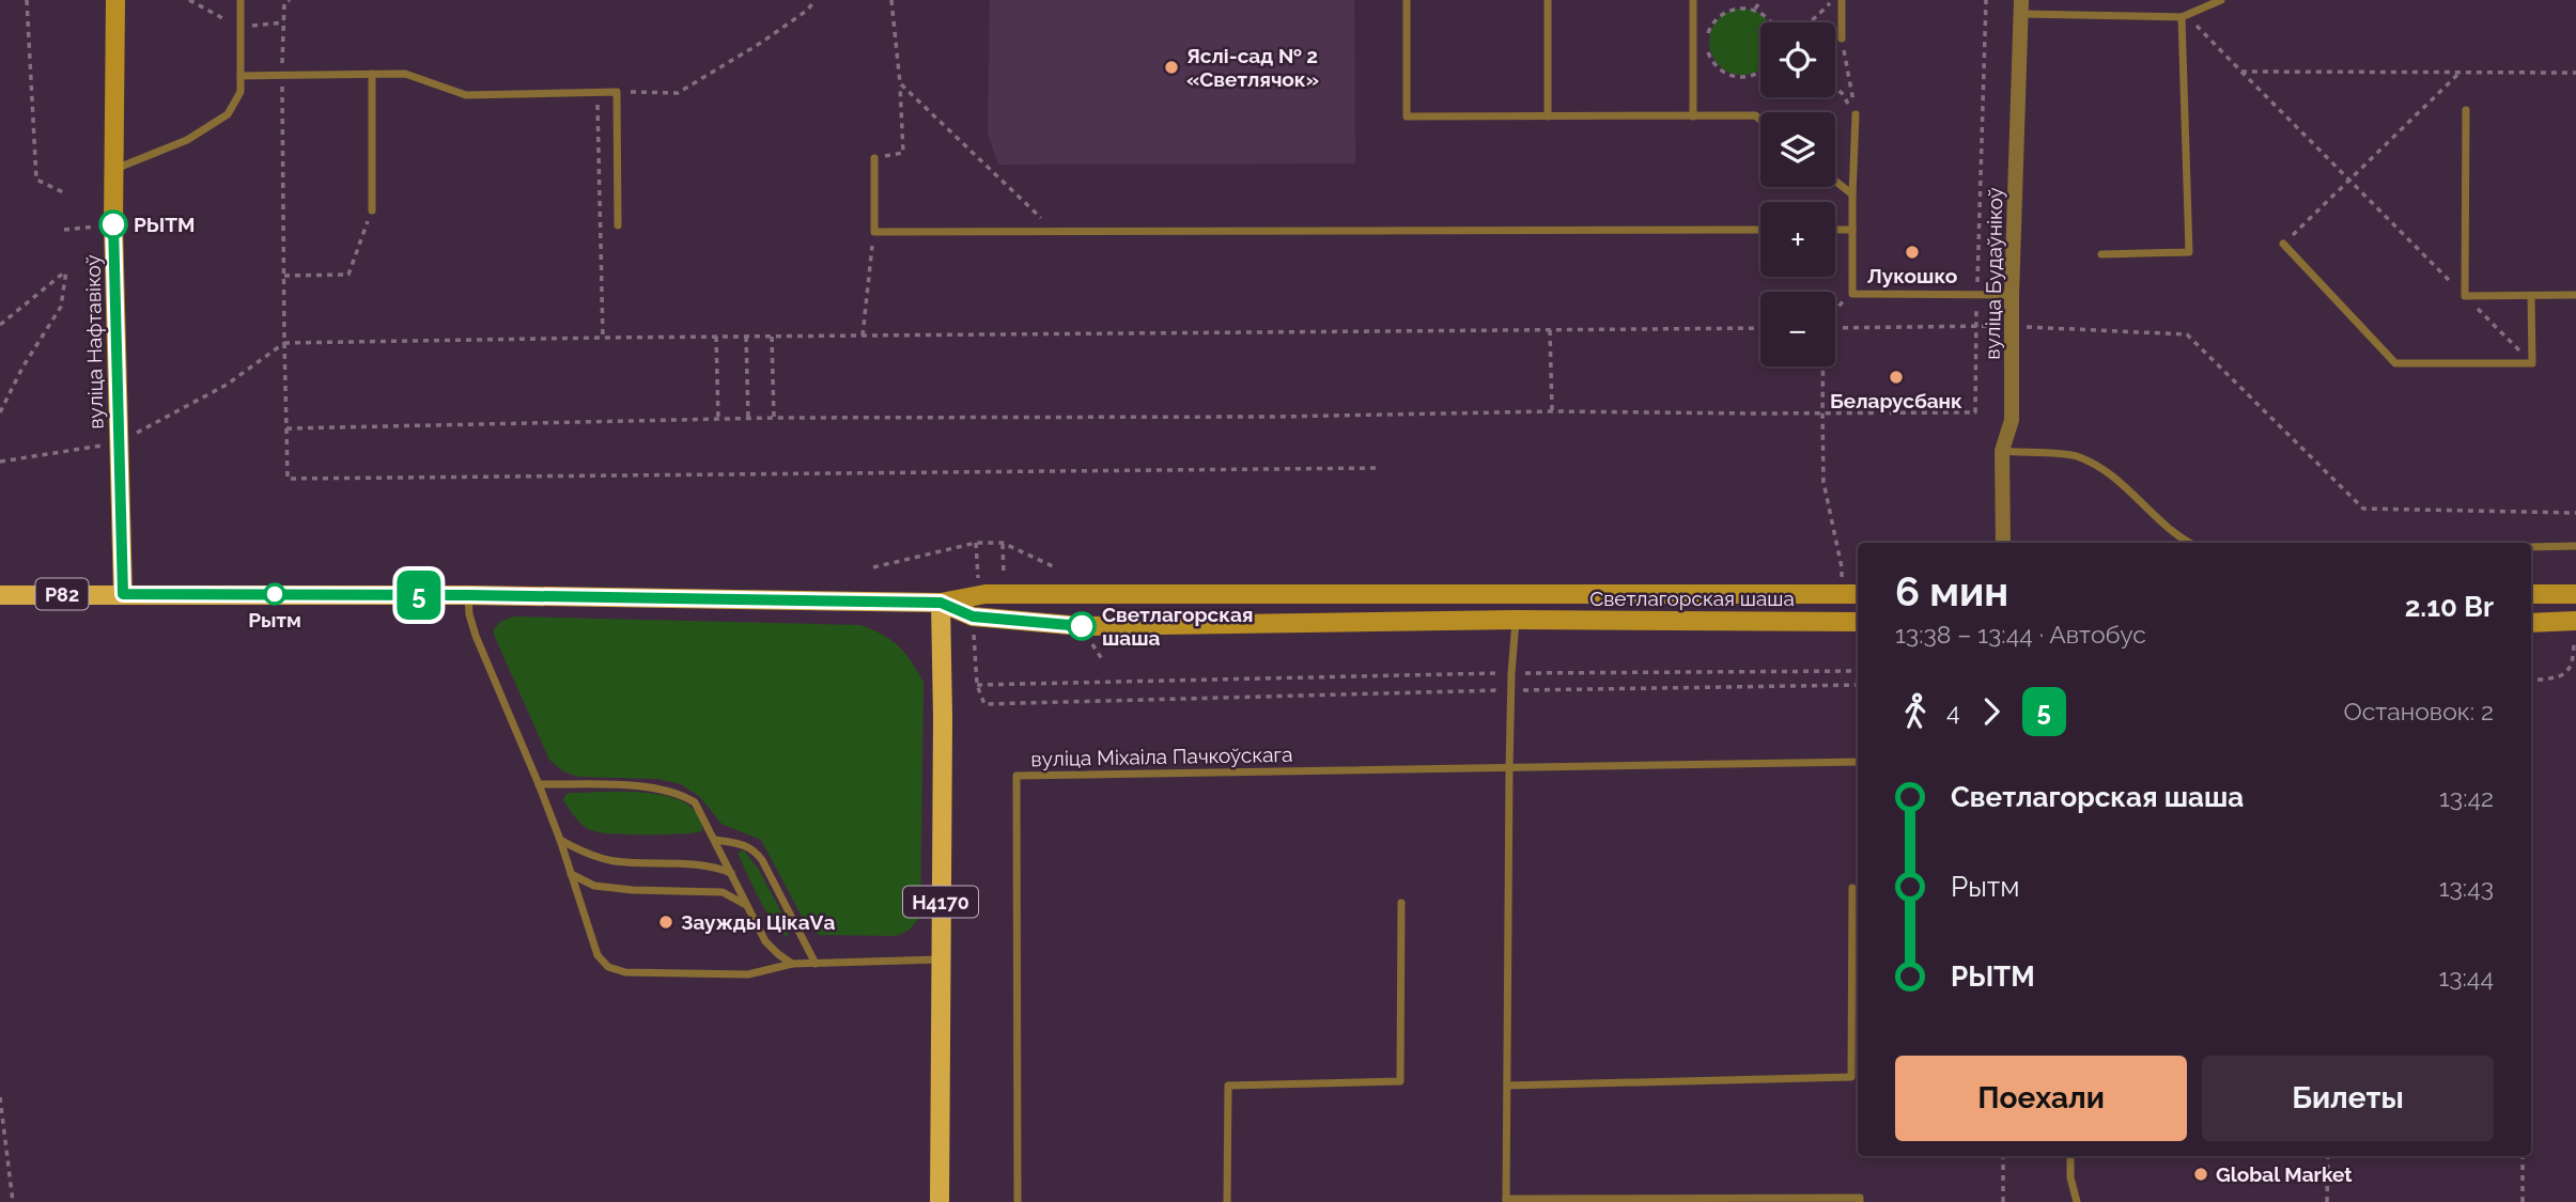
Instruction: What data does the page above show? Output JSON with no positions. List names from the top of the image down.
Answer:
{
  "streets": {
    "main road": [
      "вуліца Нафтавікоў",
      "Р82",
      "Светлагорская шаша",
      "Н4170"
    ],
    "street": ["вуліца Будаўнікоў"],
    "lane": ["вуліца Міхаіла Пачкоўскага"]
  },
  "crossings": [
    ["вуліца Нафтавікоў", "Светлагорская шаша"],
    ["Светлагорская шаша", "Н4170"]
  ],
  "places": [
    "Яслі-сад № 2 «Светлячок»",
    "РЫТМ",
    "Лукошко",
    "Беларусбанк",
    "Рытм",
    "Светлагорская шаша",
    "Заужды ЦікаVа",
    "Global Market"
  ],
  "lines": ["bus line 5"],
  "page": {
    "on_map": "5",
    "map_buttons": ["+", "−"],
    "heading": ["6 мин", "13:38 – 13:44 · Автобус", "2.10 Br"],
    "legs": ["4", "5", "Остановок: 2"],
    "list": [
      {
        "name": "Светлагорская шаша",
        "value": "13:42"
      },
      {
        "name": "Рытм",
        "value": "13:43"
      },
      {
        "name": "РЫТМ",
        "value": "13:44"
      }
    ],
    "buttons": ["Поехали", "Билеты"]
  }
}
